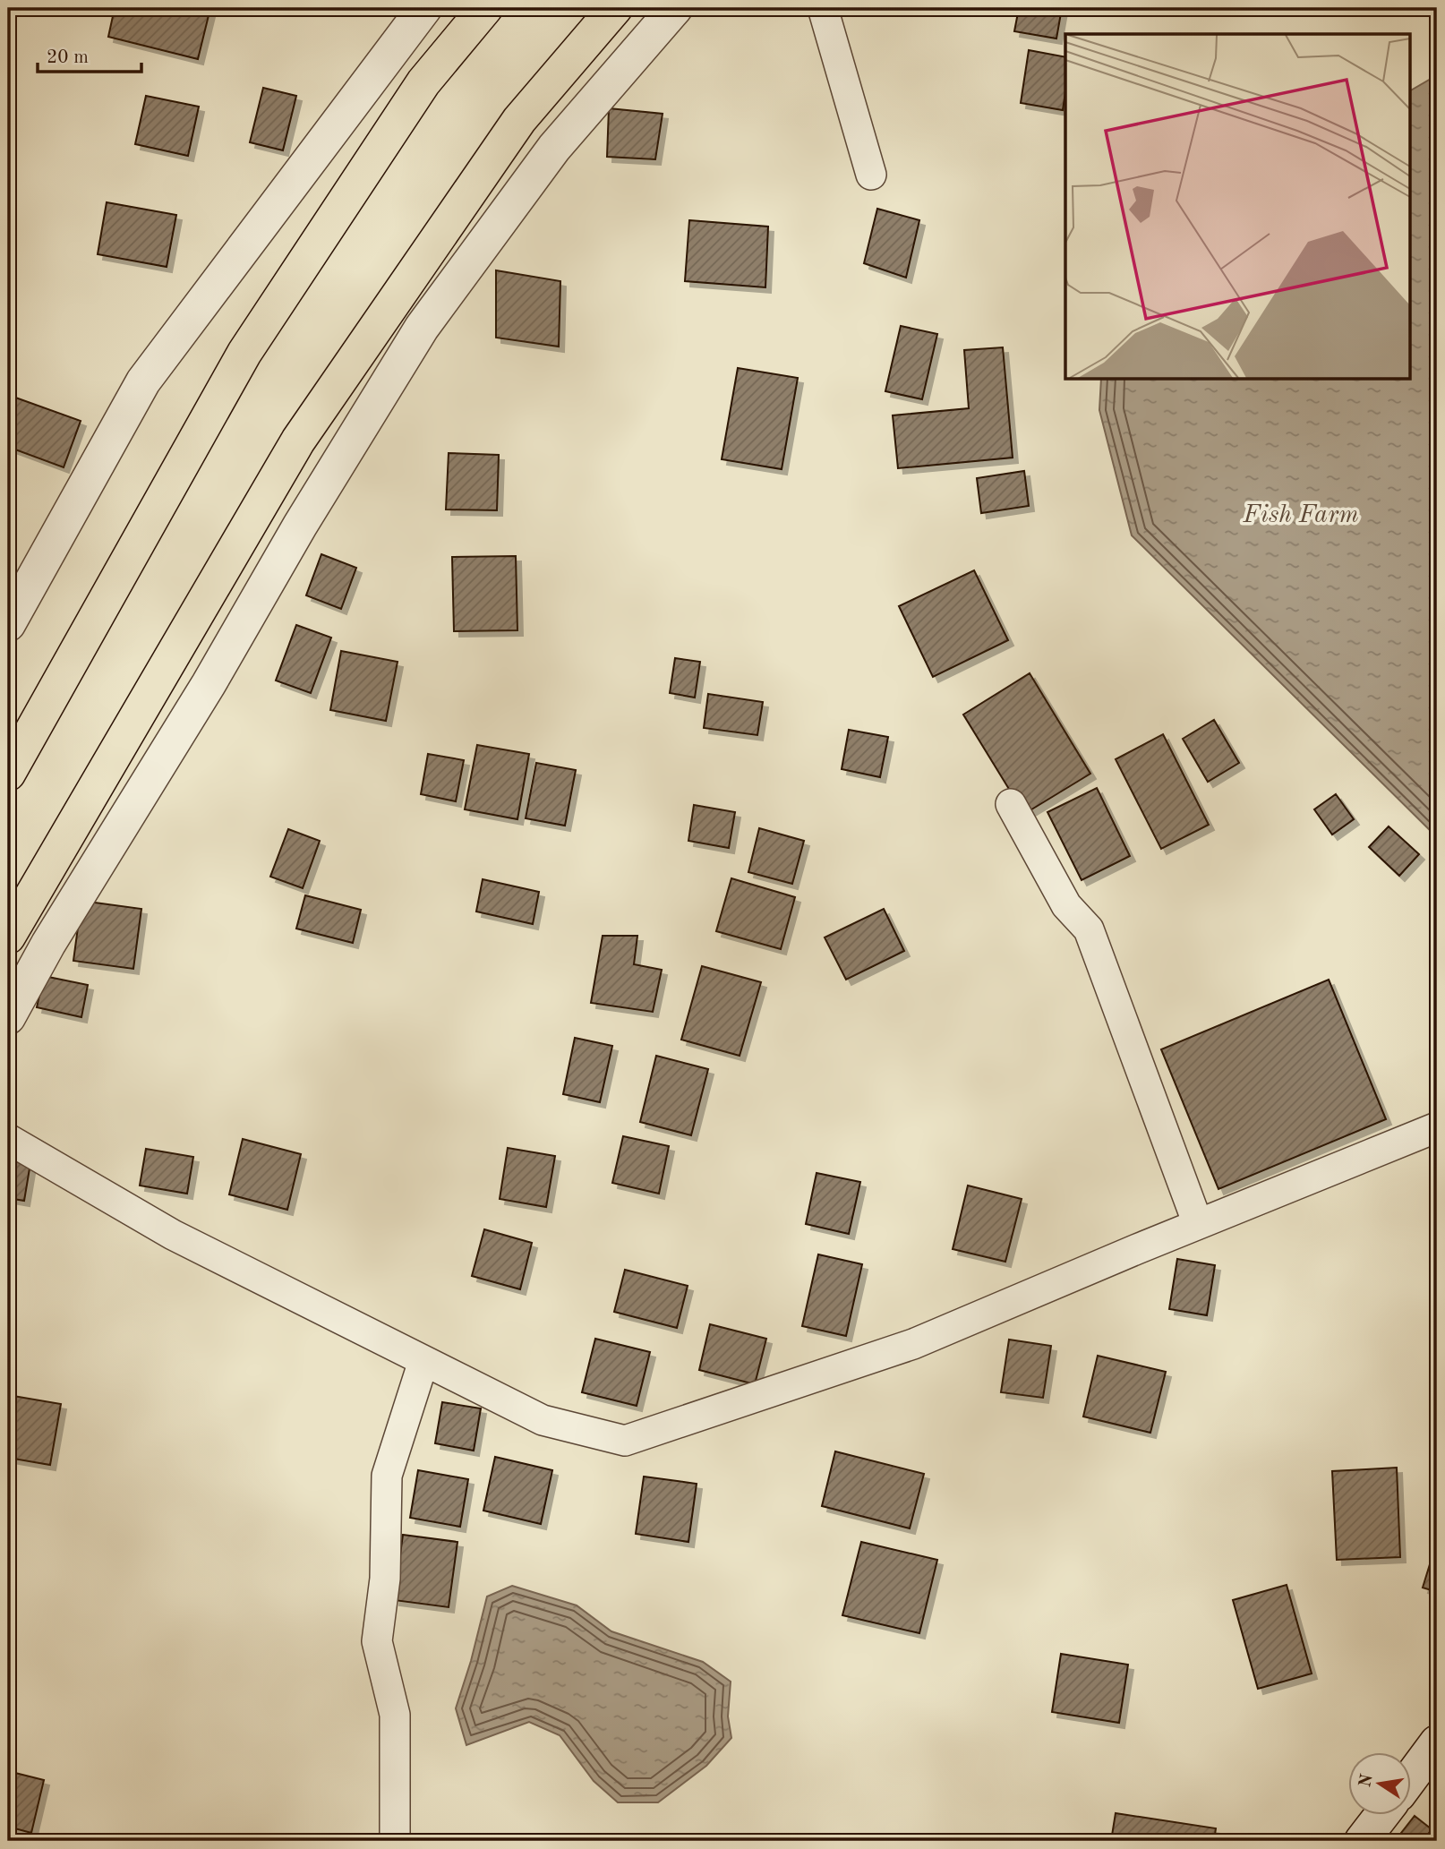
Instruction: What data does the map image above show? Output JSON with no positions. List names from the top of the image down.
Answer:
{
  "water": ["Fish Farm"],
  "scale_bar": "20 m",
  "north": "left"
}
